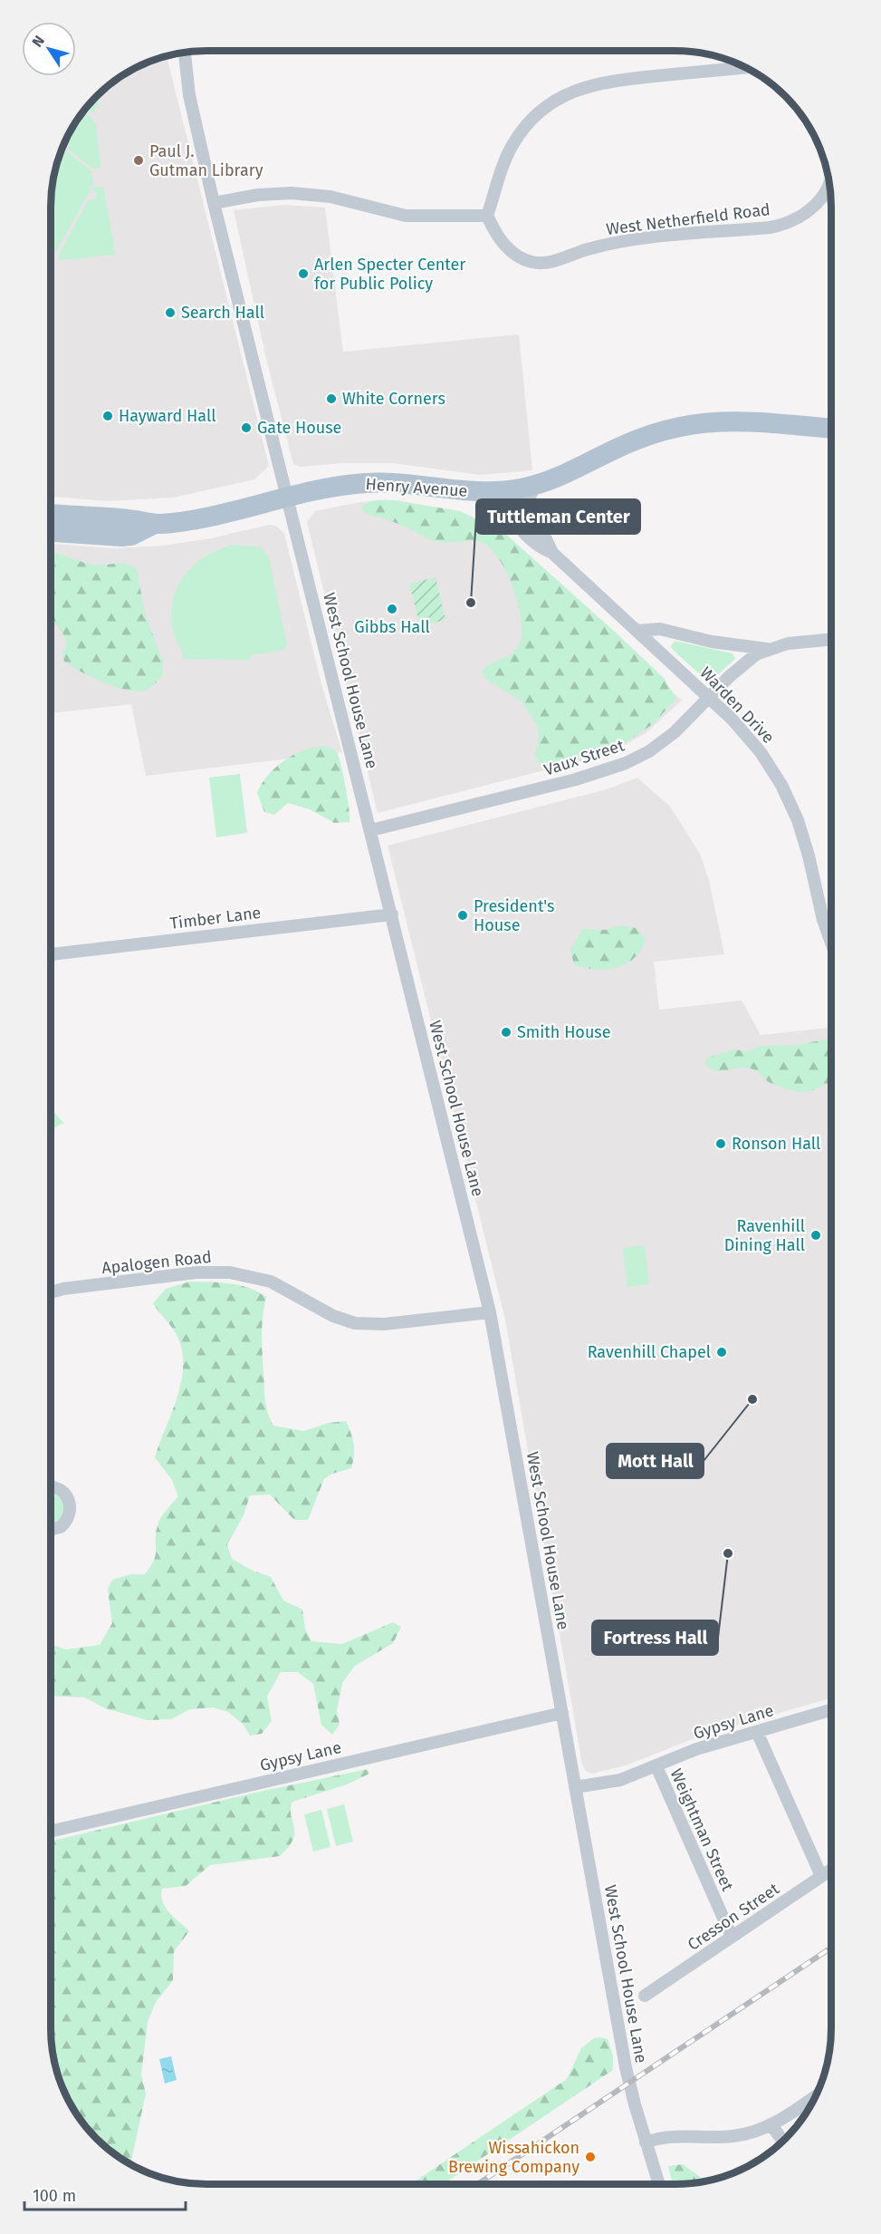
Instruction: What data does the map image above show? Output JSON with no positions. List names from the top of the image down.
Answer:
{
  "streets": {
    "main road": ["Henry Avenue"],
    "street": [
      "West Netherfield Road",
      "West School House Lane",
      "Warden Drive",
      "Vaux Street",
      "Timber Lane",
      "Apalogen Road",
      "Gypsy Lane",
      "Weightman Street",
      "Cresson Street"
    ]
  },
  "crossings": [
    ["Henry Avenue", "West School House Lane"],
    ["Henry Avenue", "Warden Drive"],
    ["West School House Lane", "Vaux Street"],
    ["West School House Lane", "Timber Lane"],
    ["West School House Lane", "Apalogen Road"],
    ["West School House Lane", "Gypsy Lane"],
    ["Warden Drive", "Vaux Street"],
    ["Gypsy Lane", "Weightman Street"],
    ["Weightman Street", "Cresson Street"]
  ],
  "places": [
    "Paul J. Gutman Library",
    "Arlen Specter Center for Public Policy",
    "Search Hall",
    "White Corners",
    "Hayward Hall",
    "Gate House",
    "Tuttleman Center",
    "Gibbs Hall",
    "President's House",
    "Smith House",
    "Ronson Hall",
    "Ravenhill Dining Hall",
    "Ravenhill Chapel",
    "Mott Hall",
    "Fortress Hall",
    "Wissahickon Brewing Company"
  ],
  "scale_bar": "100 m",
  "north": "top left"
}
